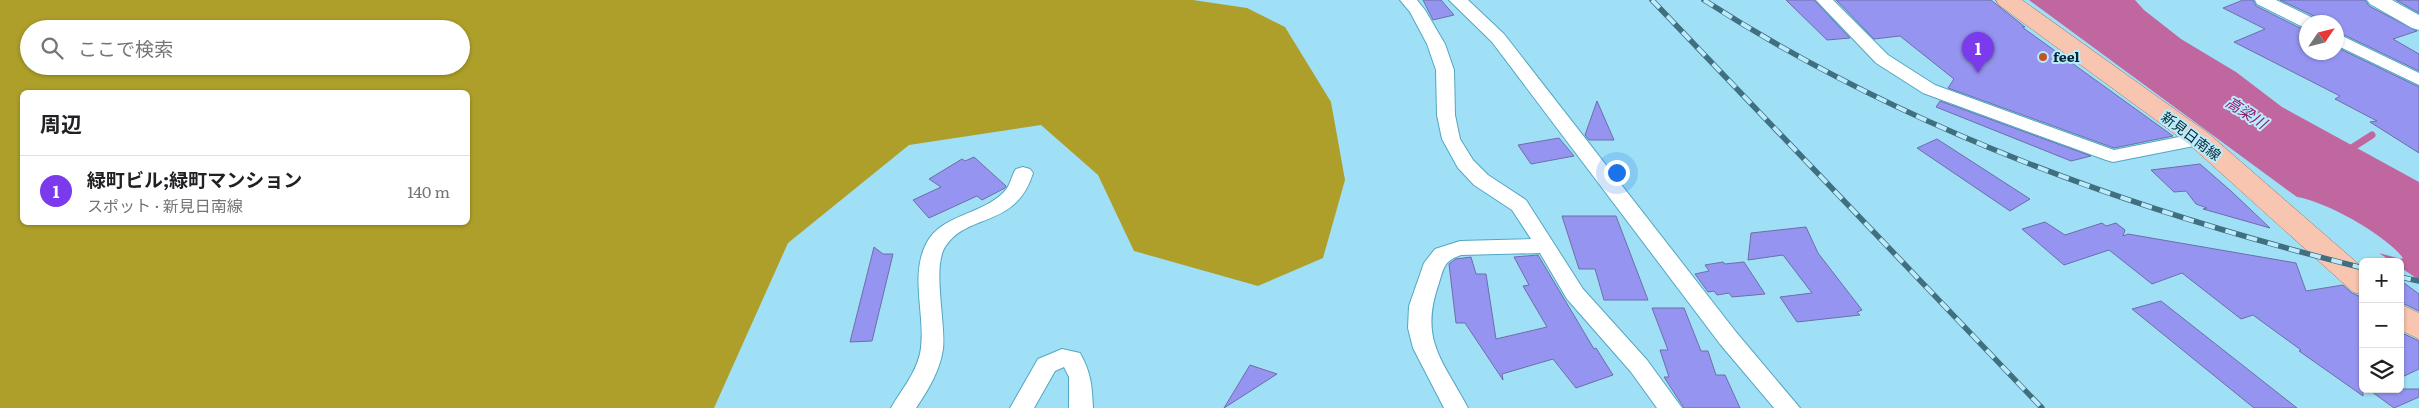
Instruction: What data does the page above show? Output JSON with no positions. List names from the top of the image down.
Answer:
{
  "streets": {
    "main road": ["新見日南線"]
  },
  "water": ["高梁川"],
  "places": ["feel"],
  "north": "top right",
  "page": {
    "search": "ここで検索",
    "pins": "1",
    "heading": "周辺",
    "list": [
      {
        "mark": "1",
        "name": "緑町ビル;緑町マンション",
        "note": "スポット · 新見日南線",
        "value": "140 m"
      }
    ],
    "map_buttons": ["+", "−"]
  }
}
